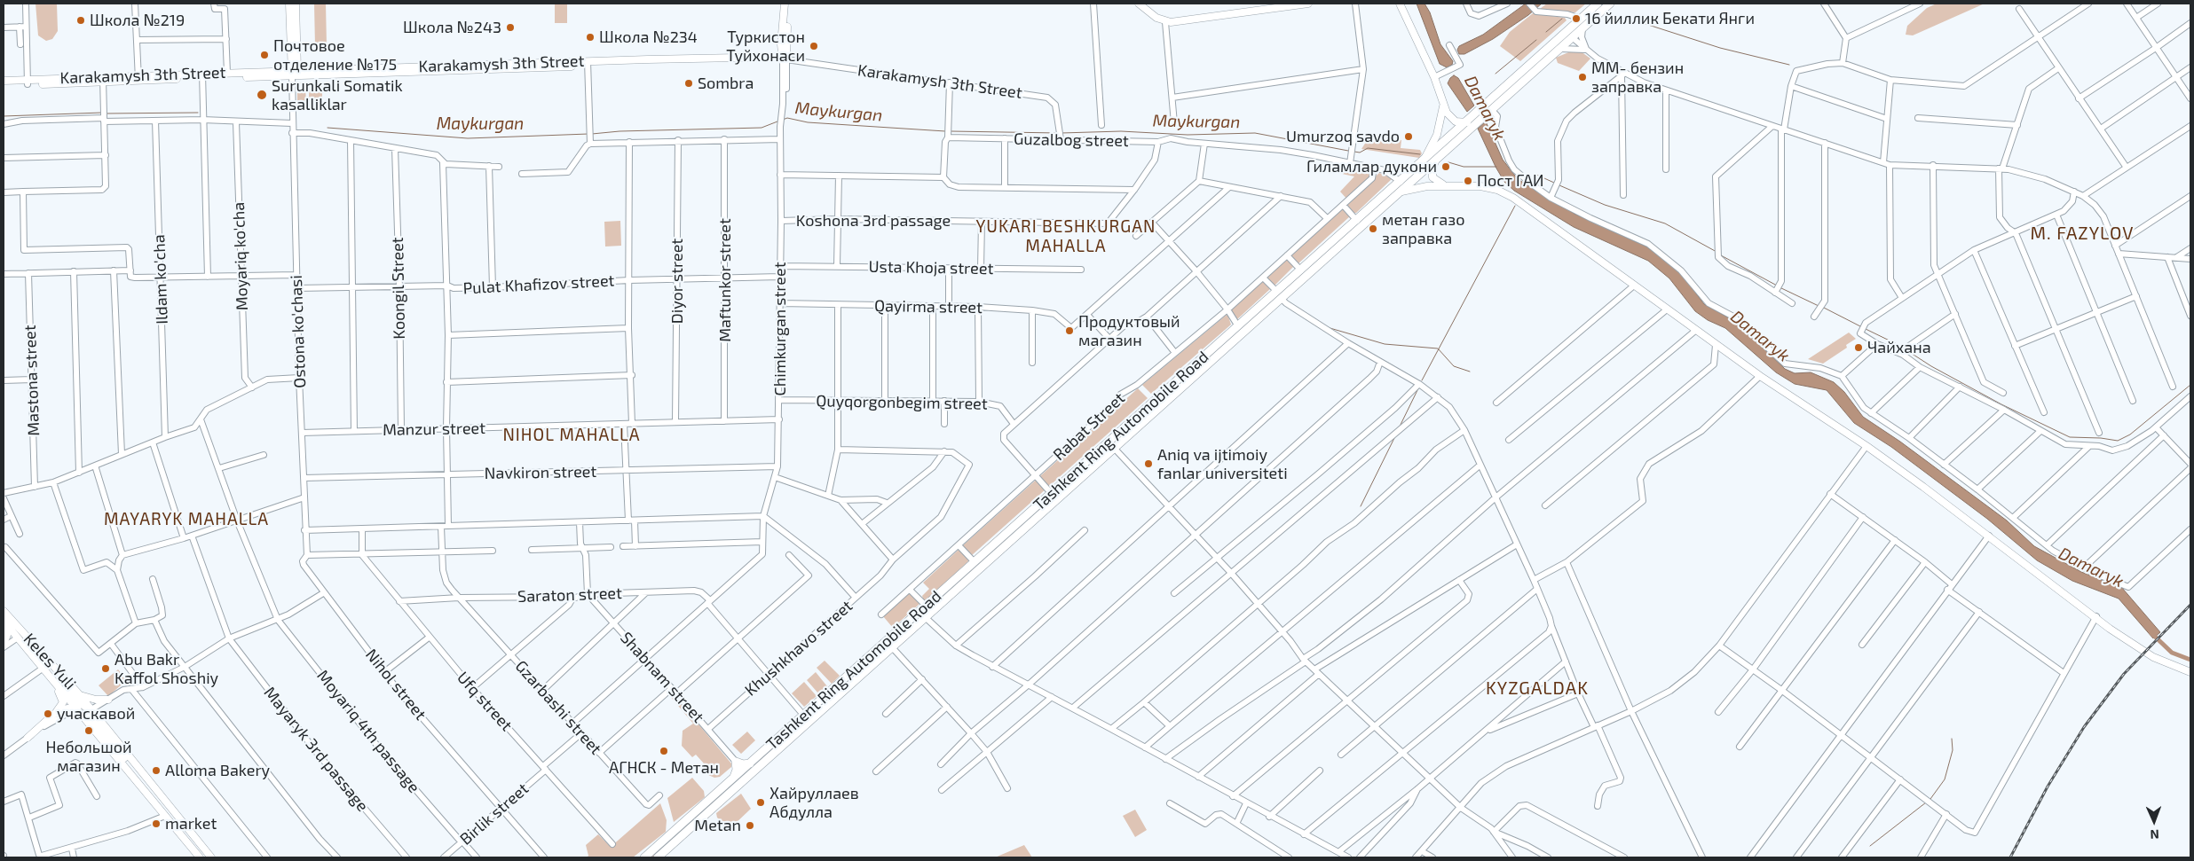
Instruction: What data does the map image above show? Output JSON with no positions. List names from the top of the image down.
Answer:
{
  "streets": {
    "highway": ["Tashkent Ring Automobile Road"],
    "main road": ["Karakamysh 3th Street", "Keles Yuli"],
    "street": [
      "Guzalbog street",
      "Koshona 3rd passage",
      "Moyariq ko'cha",
      "Usta Khoja street",
      "Ildam ko'cha",
      "Maftunkor street",
      "Diyor street",
      "Pulat Khafizov street",
      "Koongil Street",
      "Qayirma street",
      "Chimkurgan street",
      "Ostona ko'chasi",
      "Mastona street",
      "Quyqorgonbegim street",
      "Rabat Street",
      "Manzur street",
      "Navkiron street",
      "Saraton street",
      "Khushkhavo street",
      "Shabnam street",
      "Nihol street",
      "Ufq street",
      "Gzarbashi street",
      "Moyariq 4th passage",
      "Mayaryk 3rd passage",
      "Birlik street"
    ]
  },
  "crossings": [
    ["Karakamysh 3th Street", "Guzalbog street"],
    ["Karakamysh 3th Street", "Chimkurgan street"],
    ["Karakamysh 3th Street", "Ostona ko'chasi"],
    ["Guzalbog street", "Koshona 3rd passage"],
    ["Guzalbog street", "Rabat Street"],
    ["Guzalbog street", "Tashkent Ring Automobile Road"],
    ["Koshona 3rd passage", "Chimkurgan street"],
    ["Usta Khoja street", "Chimkurgan street"],
    ["Maftunkor street", "Pulat Khafizov street"],
    ["Maftunkor street", "Manzur street"],
    ["Diyor street", "Pulat Khafizov street"],
    ["Diyor street", "Manzur street"],
    ["Pulat Khafizov street", "Koongil Street"],
    ["Pulat Khafizov street", "Chimkurgan street"],
    ["Pulat Khafizov street", "Ostona ko'chasi"],
    ["Koongil Street", "Manzur street"],
    ["Qayirma street", "Chimkurgan street"],
    ["Chimkurgan street", "Quyqorgonbegim street"],
    ["Chimkurgan street", "Manzur street"],
    ["Chimkurgan street", "Navkiron street"],
    ["Chimkurgan street", "Saraton street"],
    ["Chimkurgan street", "Khushkhavo street"],
    ["Chimkurgan street", "Shabnam street"],
    ["Chimkurgan street", "Gzarbashi street"],
    ["Ostona ko'chasi", "Manzur street"],
    ["Ostona ko'chasi", "Navkiron street"],
    ["Ostona ko'chasi", "Nihol street"],
    ["Saraton street", "Shabnam street"],
    ["Saraton street", "Ufq street"],
    ["Saraton street", "Gzarbashi street"],
    ["Khushkhavo street", "Shabnam street"],
    ["Nihol street", "Birlik street"],
    ["Ufq street", "Birlik street"],
    ["Gzarbashi street", "Birlik street"],
    ["Moyariq 4th passage", "Birlik street"]
  ],
  "districts": [
    "YUKARI BESHKURGAN MAHALLA",
    "M. FAZYLOV",
    "NIHOL MAHALLA",
    "MAYARYK MAHALLA",
    "KYZGALDAK"
  ],
  "water": ["Damaryk", "Maykurgan"],
  "places": [
    "16 йиллик Бекати Янги",
    "Школа №219",
    "Школа №243",
    "Школа №234",
    "Туркистон Туйхонаси",
    "Почтовое отделение №175",
    "ММ- бензин заправка",
    "Sombra",
    "Surunkali Somatik kasalliklar",
    "Umurzoq savdo",
    "Гиламлар дукони",
    "Пост ГАИ",
    "метан газо заправка",
    "Продуктовый магазин",
    "Чайхана",
    "Aniq va ijtimoiy fanlar universiteti",
    "Abu Bakr Kaffol Shoshiy",
    "учаскавой",
    "Небольшой магазин",
    "АГНСК - Метан",
    "Alloma Bakery",
    "Хайруллаев Абдулла",
    "market",
    "Metan"
  ],
  "north": "bottom"
}
